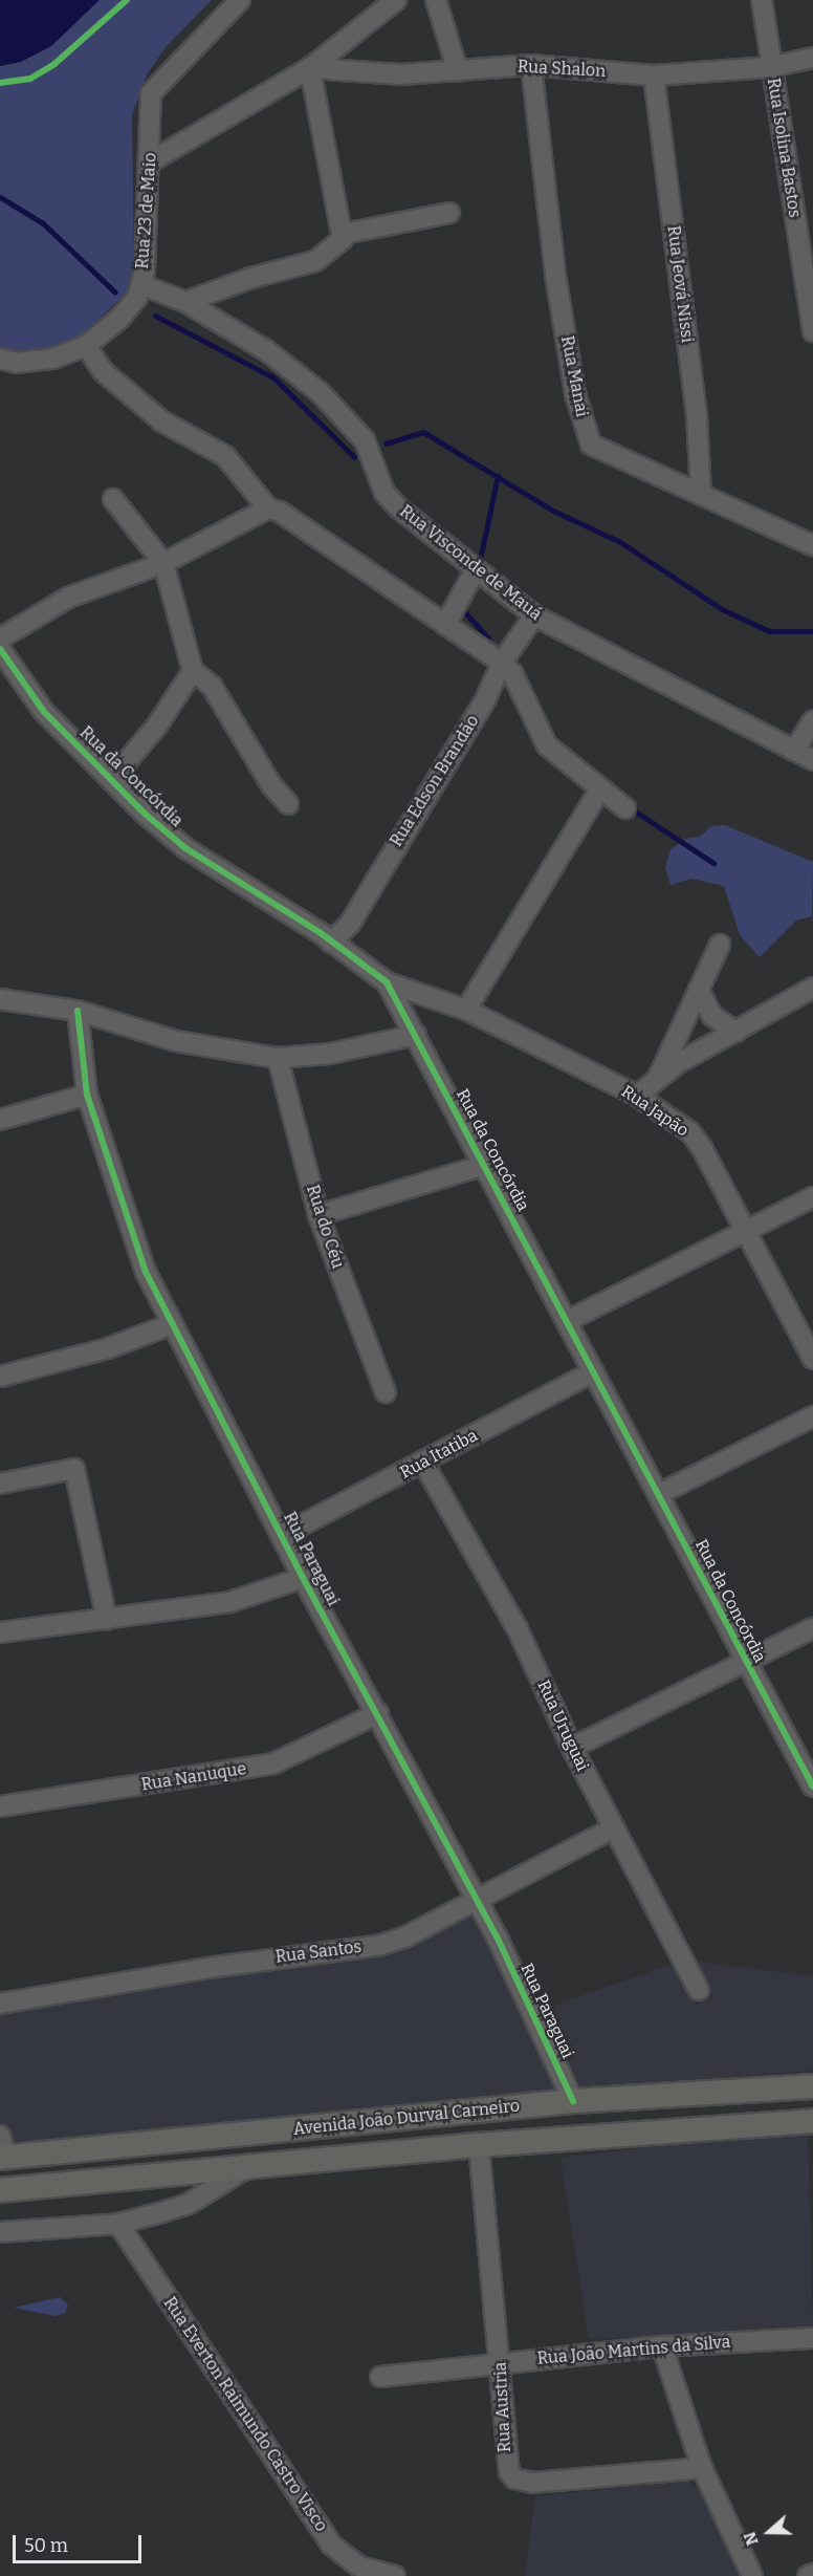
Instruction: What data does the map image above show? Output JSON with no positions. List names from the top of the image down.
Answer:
{
  "streets": {
    "main road": ["Avenida João Durval Carneiro"],
    "street": [
      "Rua Shalon",
      "Rua Isolina Bastos",
      "Rua 23 de Maio",
      "Rua Jeová Nissi",
      "Rua Manai",
      "Rua Visconde de Mauá",
      "Rua da Concórdia",
      "Rua Edson Brandão",
      "Rua Japão",
      "Rua do Céu",
      "Rua Itatiba",
      "Rua Paraguai",
      "Rua Uruguai",
      "Rua Nanuque",
      "Rua Santos",
      "Rua João Martins da Silva",
      "Rua Austria",
      "Rua Everton Raimundo Castro Visco"
    ]
  },
  "crossings": [
    ["Rua Shalon", "Rua Isolina Bastos"],
    ["Rua Shalon", "Rua Jeová Nissi"],
    ["Rua Shalon", "Rua Manai"],
    ["Rua 23 de Maio", "Rua Visconde de Mauá"],
    ["Rua Jeová Nissi", "Rua Manai"],
    ["Rua Visconde de Mauá", "Rua Edson Brandão"],
    ["Rua da Concórdia", "Rua Edson Brandão"],
    ["Rua da Concórdia", "Rua Japão"],
    ["Rua da Concórdia", "Rua Itatiba"],
    ["Rua Itatiba", "Rua Paraguai"],
    ["Rua Itatiba", "Rua Uruguai"],
    ["Rua Paraguai", "Rua Nanuque"],
    ["Rua Paraguai", "Rua Santos"],
    ["Rua Paraguai", "Avenida João Durval Carneiro"],
    ["Rua Uruguai", "Rua Santos"],
    ["Avenida João Durval Carneiro", "Rua Austria"],
    ["Rua João Martins da Silva", "Rua Austria"]
  ],
  "scale_bar": "50 m",
  "north": "left"
}
